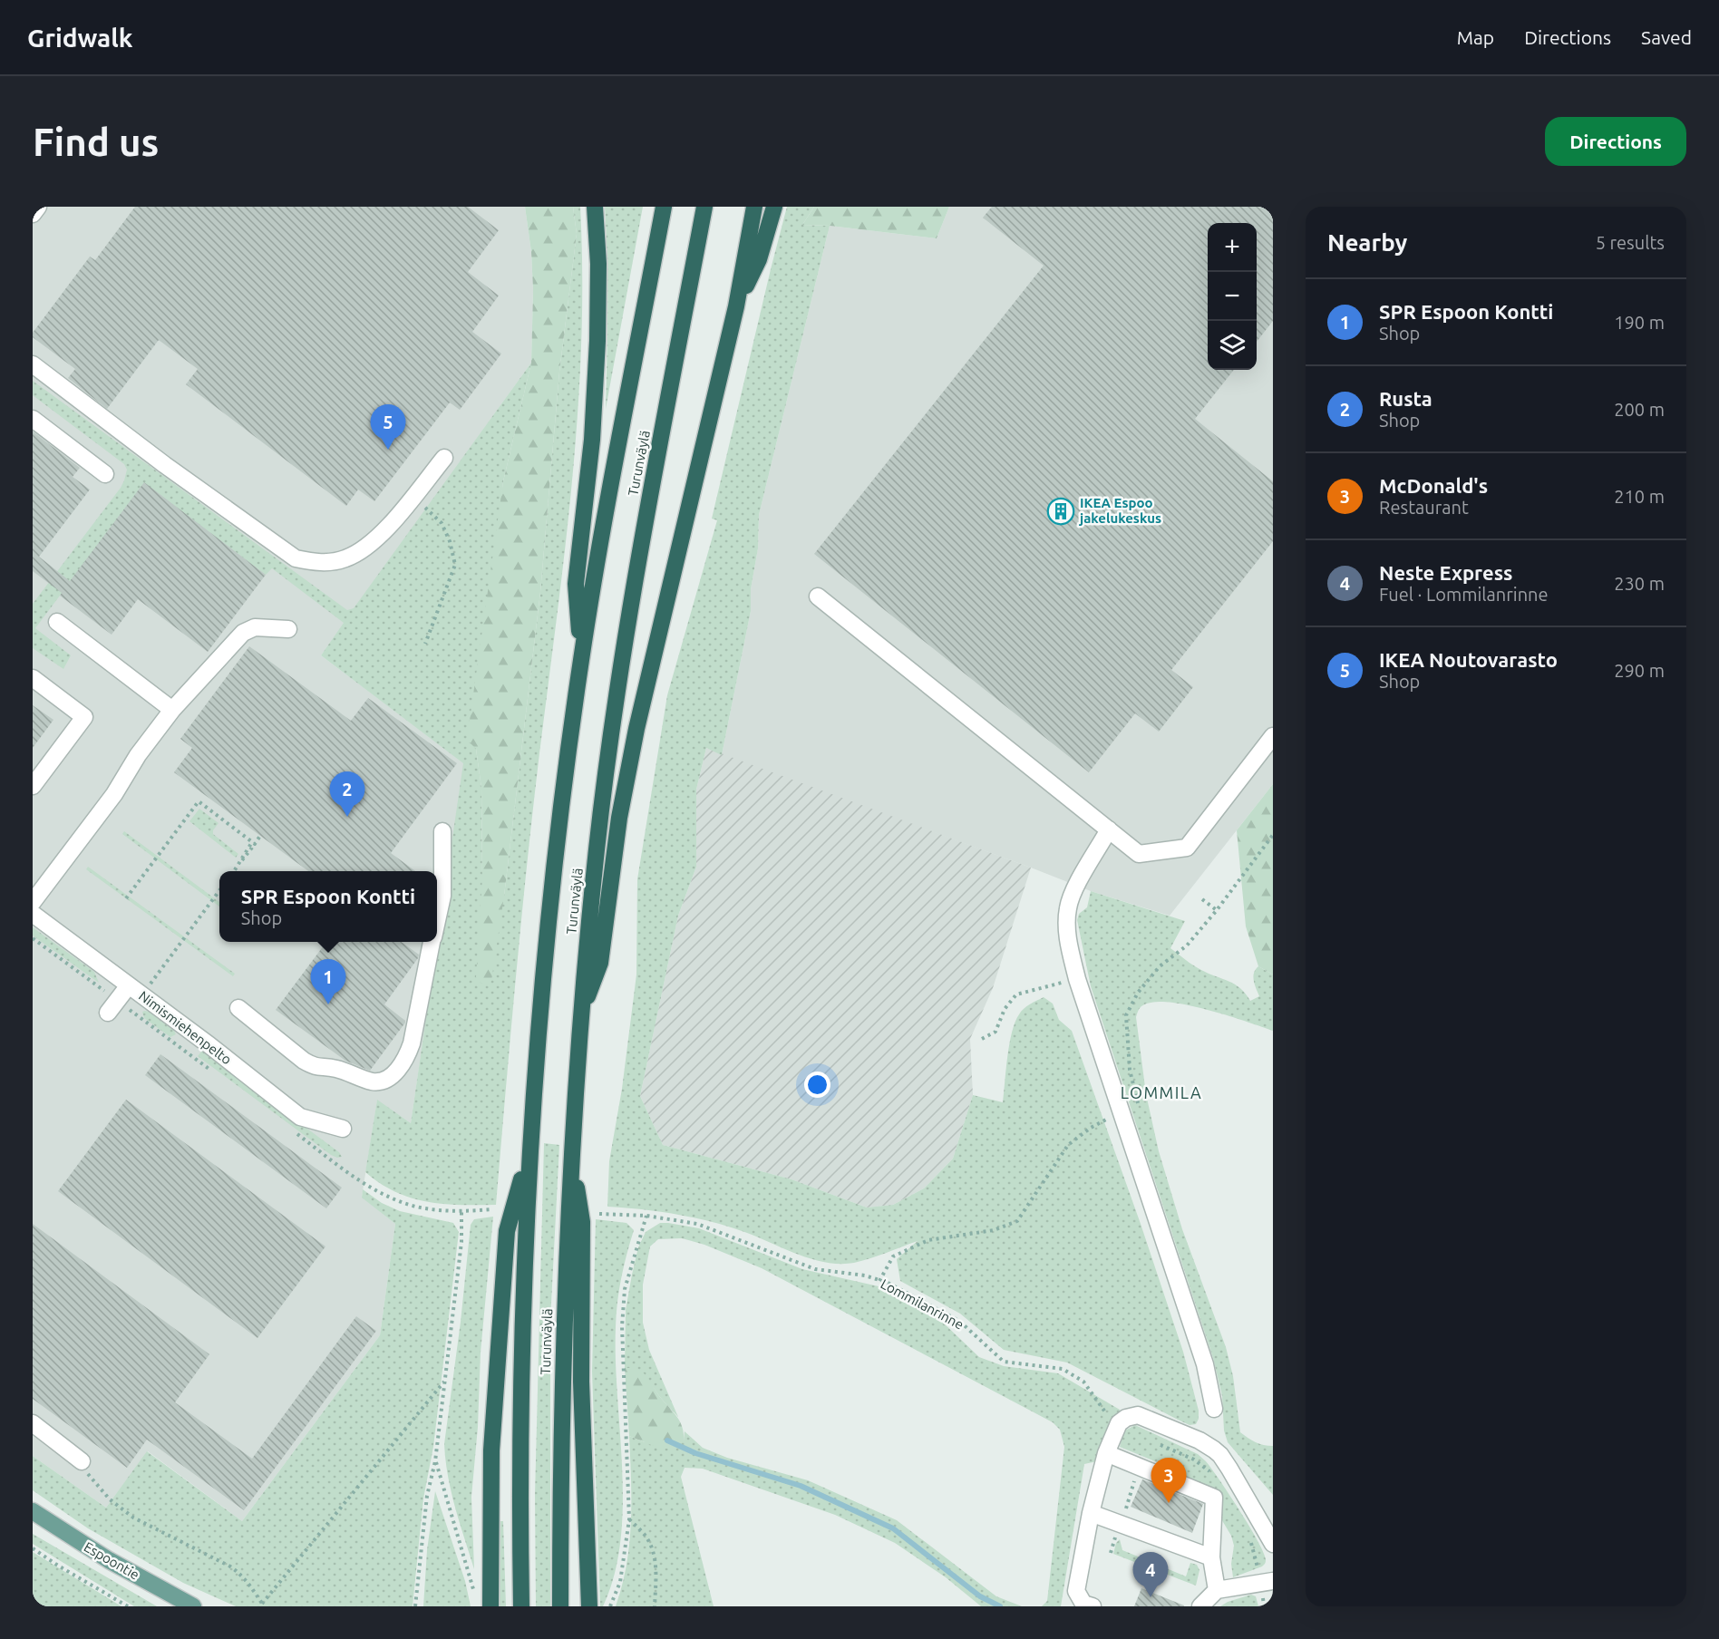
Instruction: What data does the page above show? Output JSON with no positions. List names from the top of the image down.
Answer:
{
  "streets": {
    "highway": ["Turunväylä"],
    "main road": ["Espoontie"],
    "street": ["Nimismiehenpelto"],
    "path": ["Lommilanrinne"]
  },
  "districts": ["LOMMILA"],
  "places": {
    "building": ["IKEA Espoo jakelukeskus"]
  },
  "page": {
    "header": "Gridwalk",
    "nav": ["Map", "Directions", "Saved"],
    "buttons": "Directions",
    "title": "Find us",
    "heading": ["Nearby", "5 results"],
    "map_buttons": ["+", "−"],
    "list": [
      {
        "mark": "1",
        "name": "SPR Espoon Kontti",
        "note": "Shop",
        "value": "190 m"
      },
      {
        "mark": "2",
        "name": "Rusta",
        "note": "Shop",
        "value": "200 m"
      },
      {
        "mark": "3",
        "name": "McDonald's",
        "note": "Restaurant",
        "value": "210 m"
      },
      {
        "mark": "4",
        "name": "Neste Express",
        "note": "Fuel · Lommilanrinne",
        "value": "230 m"
      },
      {
        "mark": "5",
        "name": "IKEA Noutovarasto",
        "note": "Shop",
        "value": "290 m"
      }
    ],
    "pins": [
      "5",
      "2",
      "1",
      "3",
      "4"
    ],
    "popup": ["SPR Espoon Kontti", "Shop"]
  }
}
